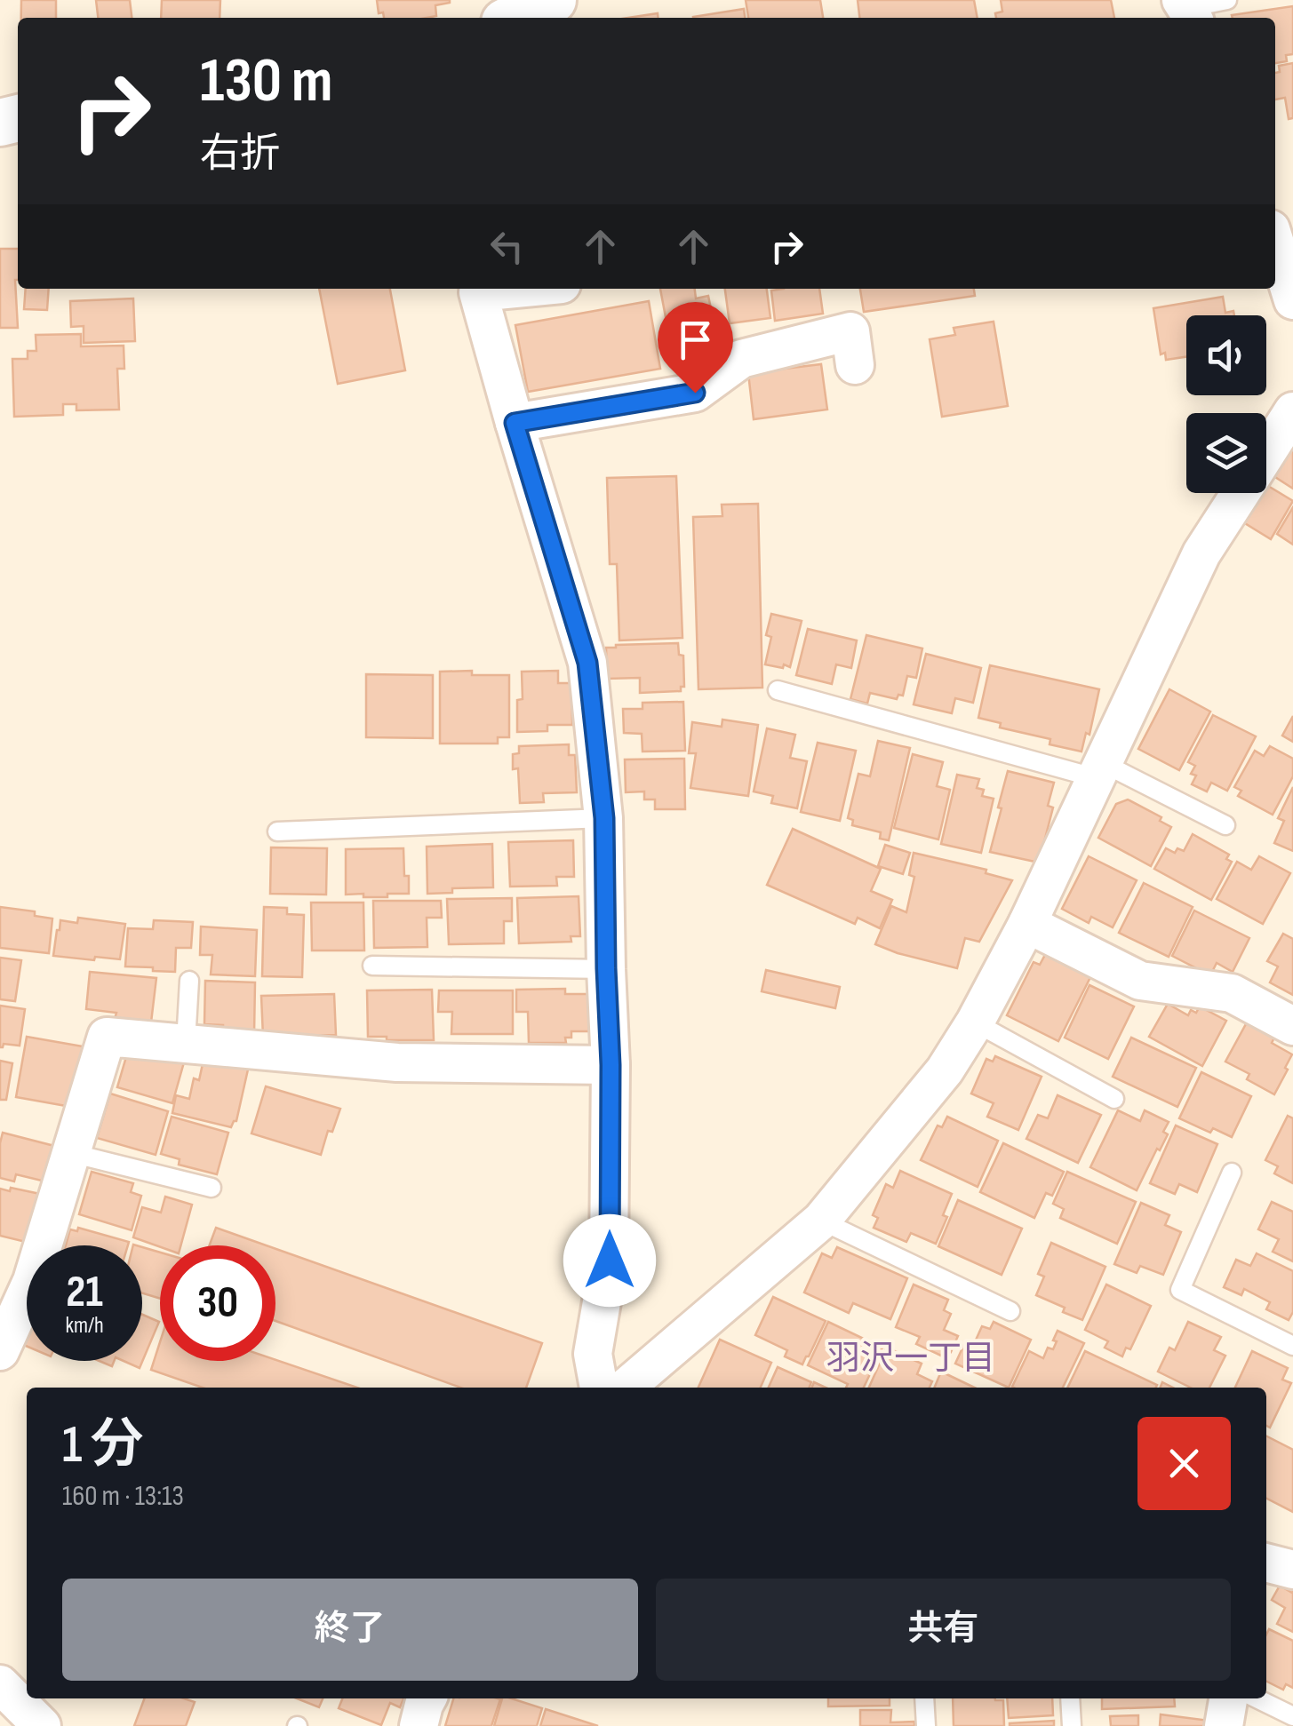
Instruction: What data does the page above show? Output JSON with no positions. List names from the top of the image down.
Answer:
{
  "districts": ["羽沢一丁目"],
  "page": {
    "turn": ["130 m", "右折"],
    "speed": "21 km/h",
    "limit": "30",
    "heading": ["1 分", "160 m · 13:13"],
    "buttons": ["終了", "共有"]
  }
}
